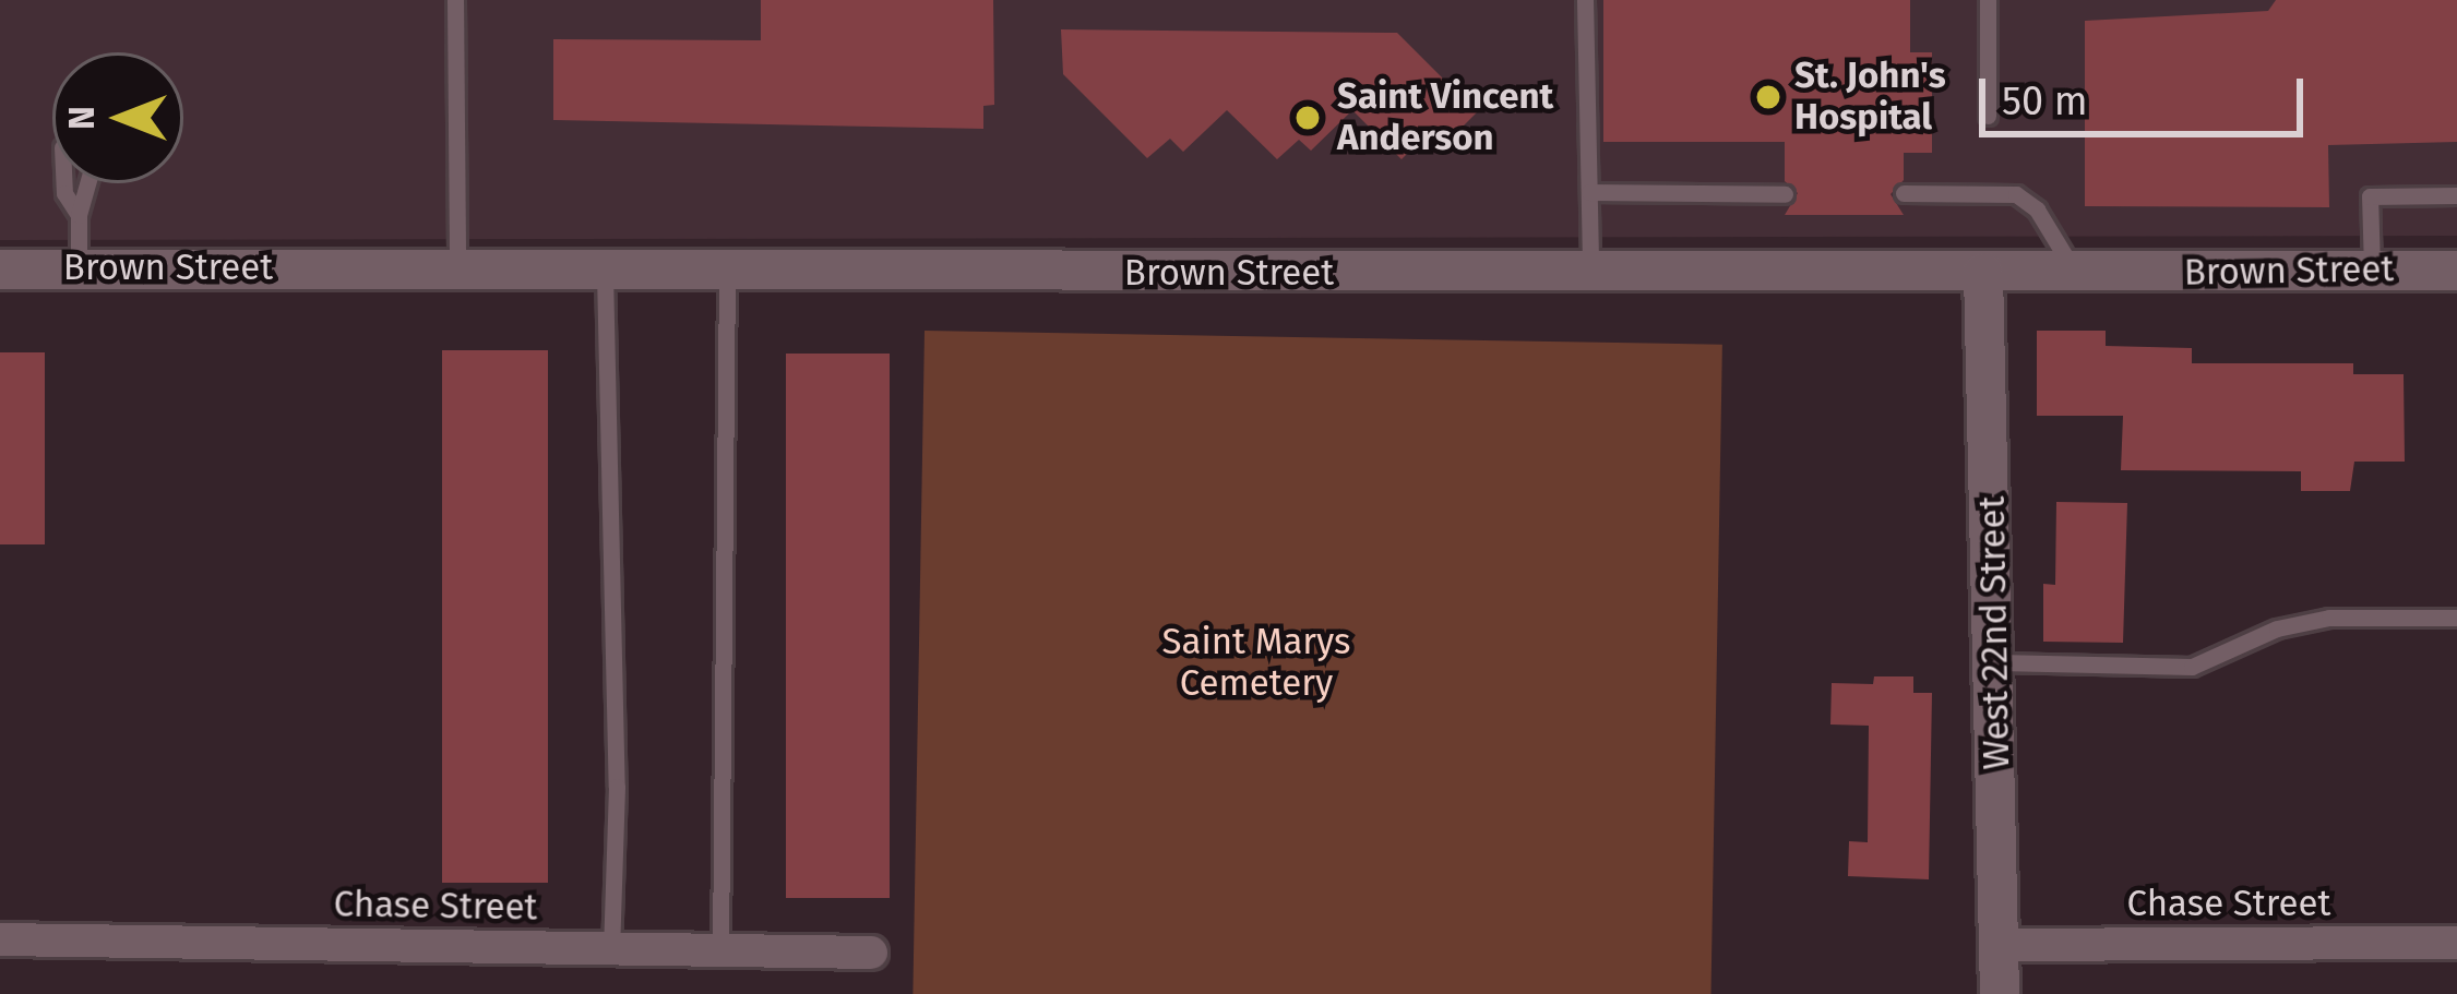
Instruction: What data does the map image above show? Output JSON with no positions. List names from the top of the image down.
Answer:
{
  "streets": {
    "street": ["Brown Street", "West 22nd Street", "Chase Street"]
  },
  "crossings": [
    ["Brown Street", "West 22nd Street"],
    ["West 22nd Street", "Chase Street"]
  ],
  "parks": ["Saint Marys Cemetery"],
  "places": ["St. John's Hospital", "Saint Vincent Anderson"],
  "scale_bar": "50 m",
  "north": "left"
}
